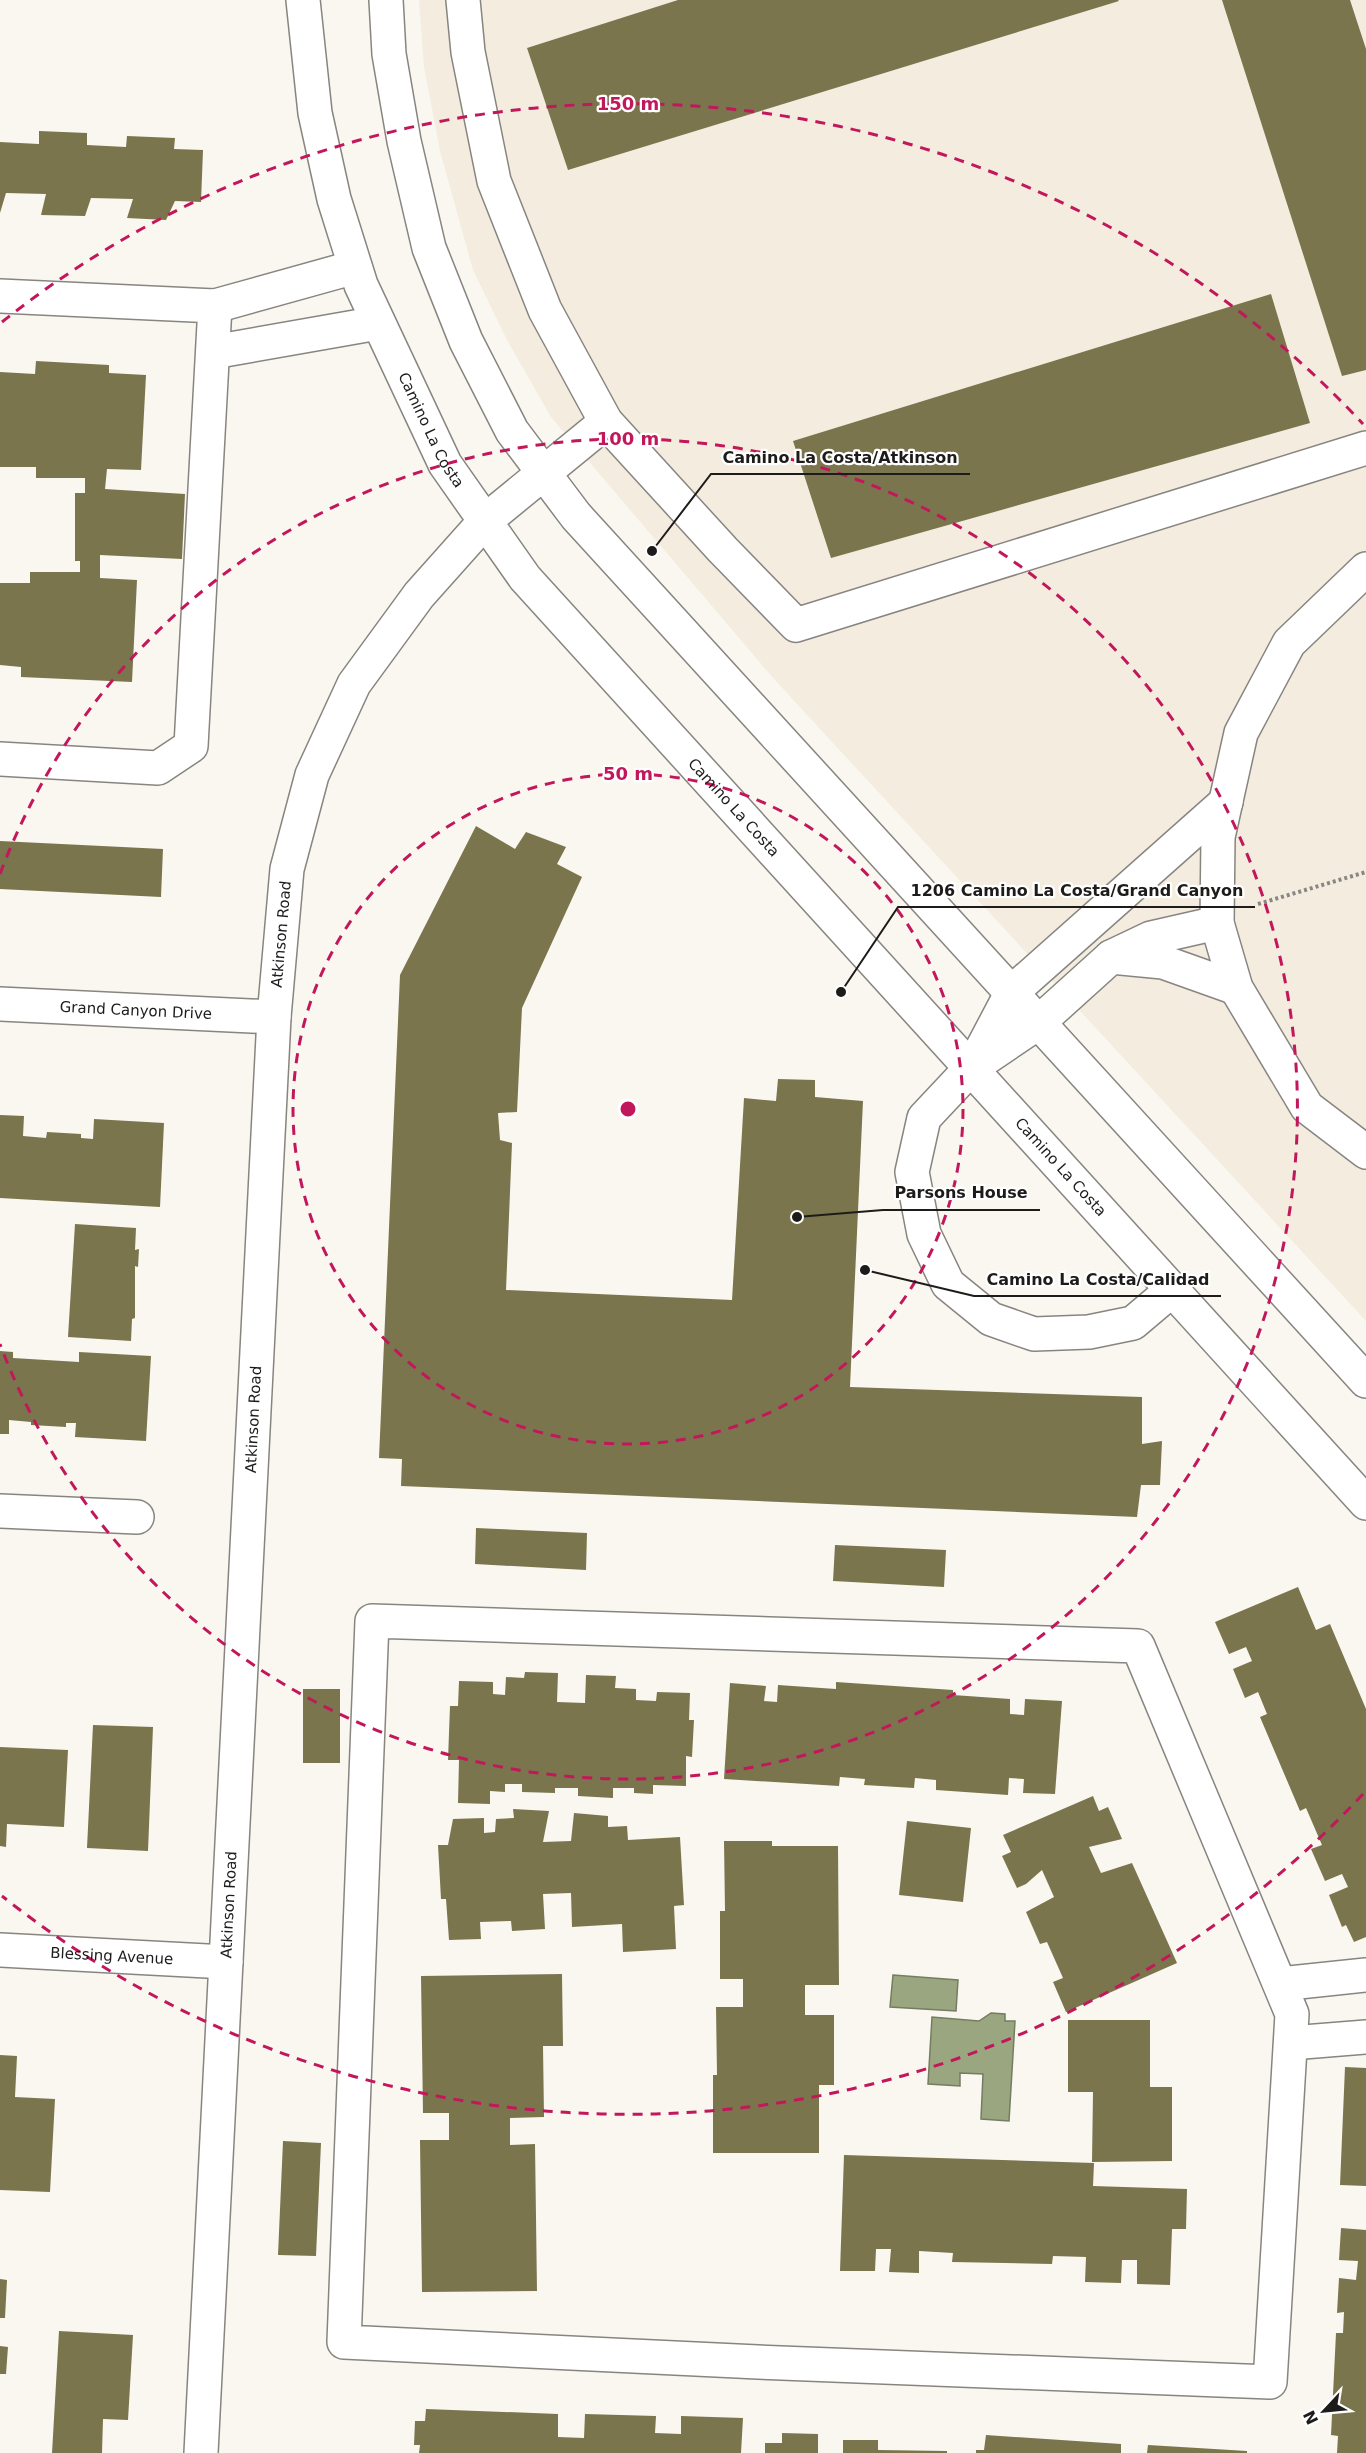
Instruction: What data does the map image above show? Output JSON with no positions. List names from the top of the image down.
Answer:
{
  "streets": {
    "street": [
      "Camino La Costa",
      "Atkinson Road",
      "Grand Canyon Drive",
      "Blessing Avenue"
    ]
  },
  "crossings": [
    ["Camino La Costa", "Atkinson Road"],
    ["Atkinson Road", "Grand Canyon Drive"],
    ["Atkinson Road", "Blessing Avenue"]
  ],
  "places": [
    "Camino La Costa/Atkinson",
    "1206 Camino La Costa/Grand Canyon",
    "Parsons House",
    "Camino La Costa/Calidad"
  ],
  "north": "bottom left",
  "rings": ["150 m", "100 m", "50 m"]
}
